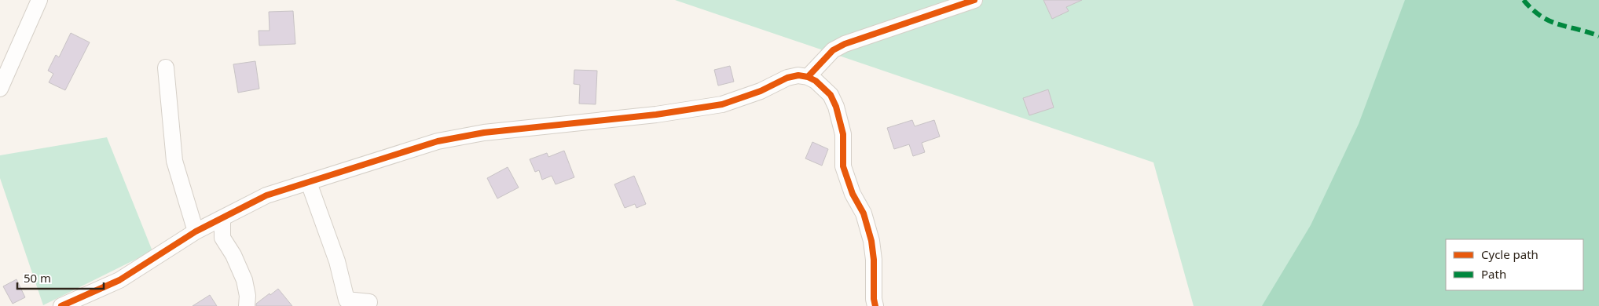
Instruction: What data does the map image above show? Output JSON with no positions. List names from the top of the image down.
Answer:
{
  "legend": ["Cycle path", "Path"],
  "scale_bar": "50 m"
}
